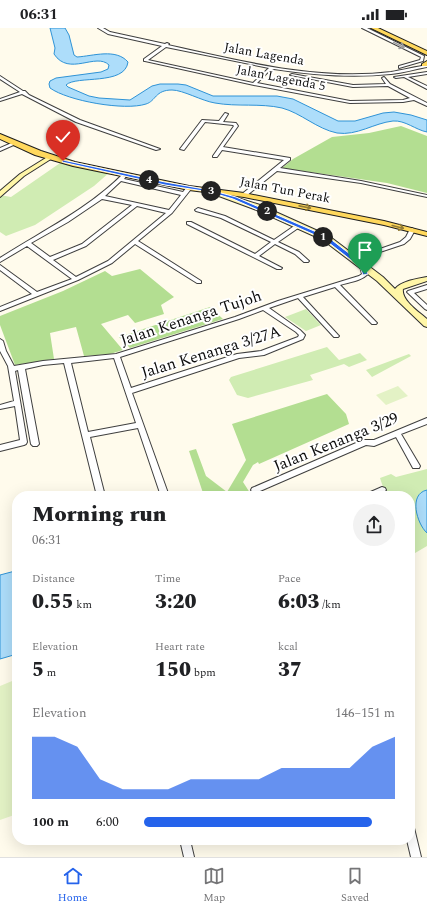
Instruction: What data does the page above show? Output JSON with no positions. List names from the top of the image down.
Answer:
{
  "streets": {
    "main road": ["Jalan Tun Perak"],
    "street": [
      "Jalan Lagenda",
      "Jalan Lagenda 5",
      "Jalan Kenanga Tujoh",
      "Jalan Kenanga 3/27A",
      "Jalan Kenanga 3/29"
    ]
  },
  "crossings": [
    ["Jalan Lagenda", "Jalan Lagenda 5"],
    ["Jalan Kenanga Tujoh", "Jalan Kenanga 3/27A"]
  ],
  "page": {
    "status": "06:31",
    "pins": [
      "4",
      "3",
      "2",
      "1"
    ],
    "heading": ["Morning run", "06:31"],
    "stats": [
      ["Distance", "0.55 km"],
      ["Time", "3:20"],
      ["Pace", "6:03 /km"],
      ["Elevation", "5 m"],
      ["Heart rate", "150 bpm"],
      ["kcal", "37"]
    ],
    "chart": ["Elevation", "146–151 m"],
    "list": [
      {
        "name": "100 m",
        "note": "6:00"
      }
    ],
    "tabs": ["Home", "Map", "Saved"]
  }
}
